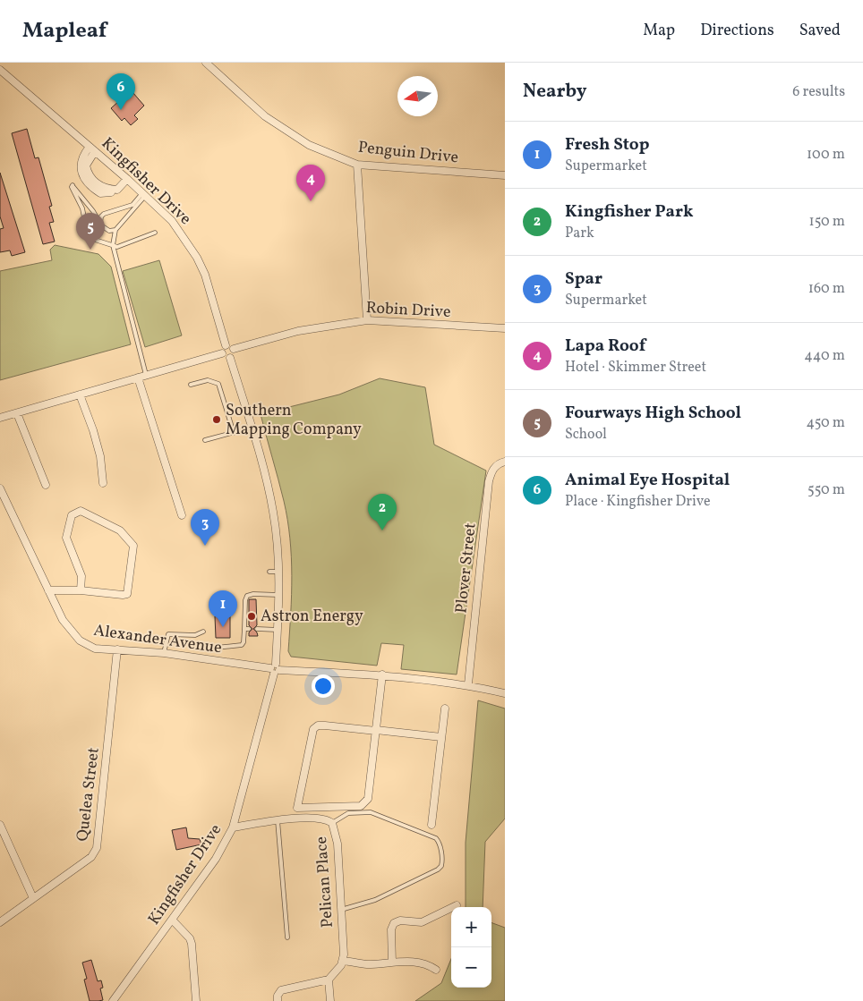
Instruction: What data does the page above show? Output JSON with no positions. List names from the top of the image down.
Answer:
{
  "streets": {
    "street": [
      "Penguin Drive",
      "Kingfisher Drive",
      "Robin Drive",
      "Plover Street",
      "Alexander Avenue",
      "Quelea Street",
      "Pelican Place"
    ]
  },
  "crossings": [
    ["Kingfisher Drive", "Robin Drive"],
    ["Kingfisher Drive", "Alexander Avenue"],
    ["Kingfisher Drive", "Pelican Place"],
    ["Plover Street", "Alexander Avenue"],
    ["Alexander Avenue", "Quelea Street"]
  ],
  "places": ["Southern Mapping Company", "Astron Energy"],
  "north": "left",
  "page": {
    "header": "Mapleaf",
    "nav": ["Map", "Directions", "Saved"],
    "heading": ["Nearby", "6 results"],
    "pins": [
      "6",
      "4",
      "5",
      "2",
      "3",
      "1"
    ],
    "list": [
      {
        "mark": "1",
        "name": "Fresh Stop",
        "note": "Supermarket",
        "value": "100 m"
      },
      {
        "mark": "2",
        "name": "Kingfisher Park",
        "note": "Park",
        "value": "150 m"
      },
      {
        "mark": "3",
        "name": "Spar",
        "note": "Supermarket",
        "value": "160 m"
      },
      {
        "mark": "4",
        "name": "Lapa Roof",
        "note": "Hotel · Skimmer Street",
        "value": "440 m"
      },
      {
        "mark": "5",
        "name": "Fourways High School",
        "note": "School",
        "value": "450 m"
      },
      {
        "mark": "6",
        "name": "Animal Eye Hospital",
        "note": "Place · Kingfisher Drive",
        "value": "550 m"
      }
    ],
    "map_buttons": ["+", "−"]
  }
}
